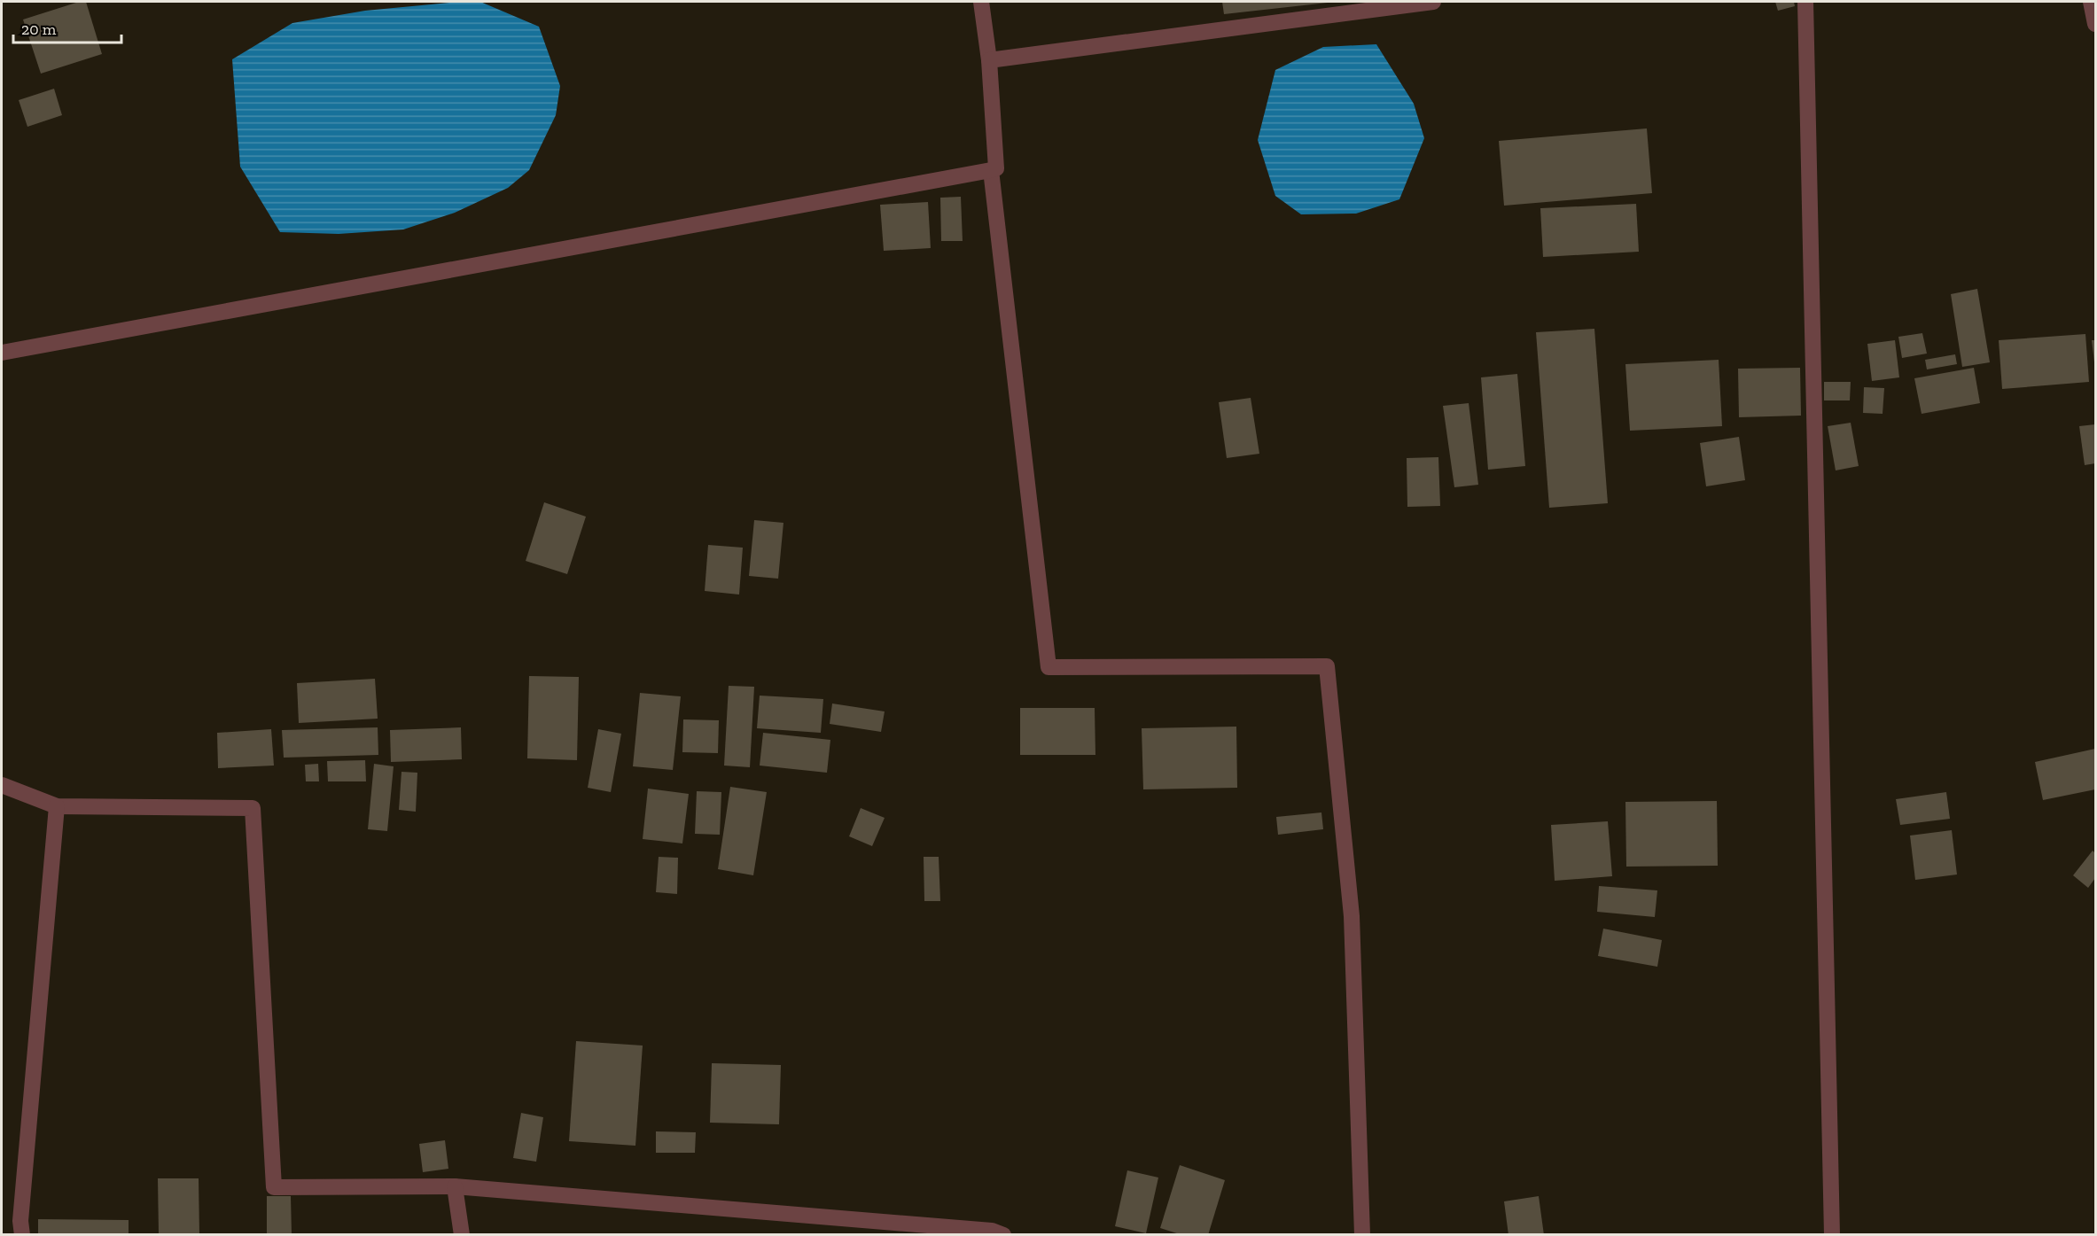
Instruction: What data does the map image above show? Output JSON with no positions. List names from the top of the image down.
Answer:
{
  "scale_bar": "20 m"
}
